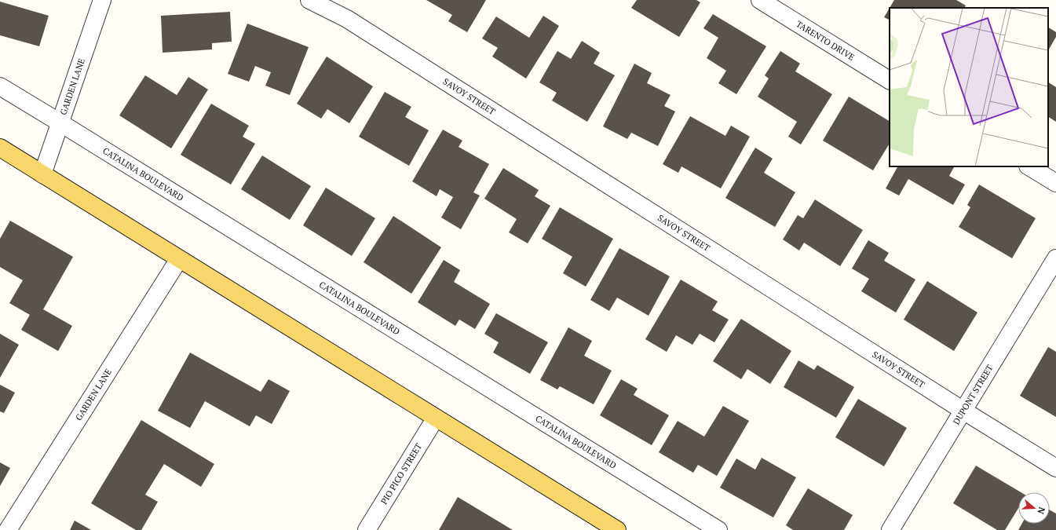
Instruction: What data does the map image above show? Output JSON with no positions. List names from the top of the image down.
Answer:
{
  "streets": {
    "street": [
      "TARENTO DRIVE",
      "GARDEN LANE",
      "SAVOY STREET",
      "CATALINA BOULEVARD",
      "DUPONT STREET",
      "PIO PICO STREET"
    ]
  },
  "crossings": [
    ["GARDEN LANE", "CATALINA BOULEVARD"],
    ["SAVOY STREET", "DUPONT STREET"]
  ],
  "north": "right"
}
